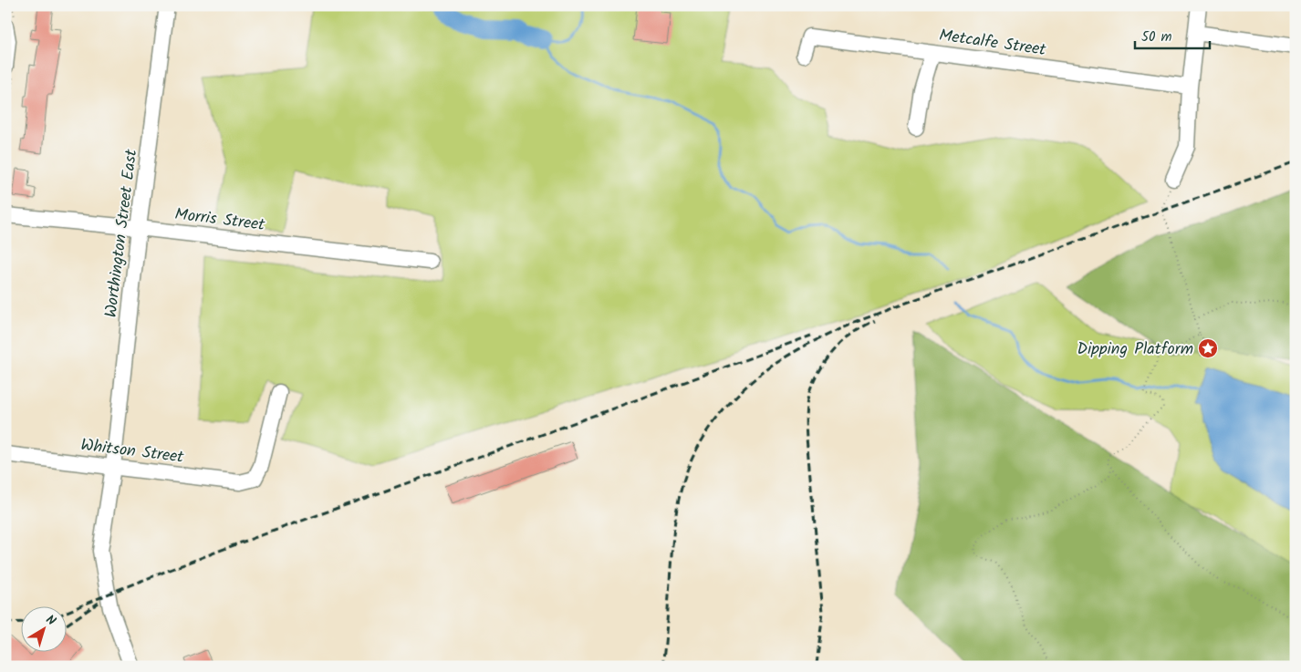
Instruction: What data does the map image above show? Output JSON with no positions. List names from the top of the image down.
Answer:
{
  "streets": {
    "street": [
      "Metcalfe Street",
      "Morris Street",
      "Worthington Street East",
      "Whitson Street"
    ]
  },
  "crossings": [
    ["Morris Street", "Worthington Street East"],
    ["Worthington Street East", "Whitson Street"]
  ],
  "places": {
    "place": ["Dipping Platform"]
  },
  "scale_bar": "50 m",
  "north": "top right"
}
